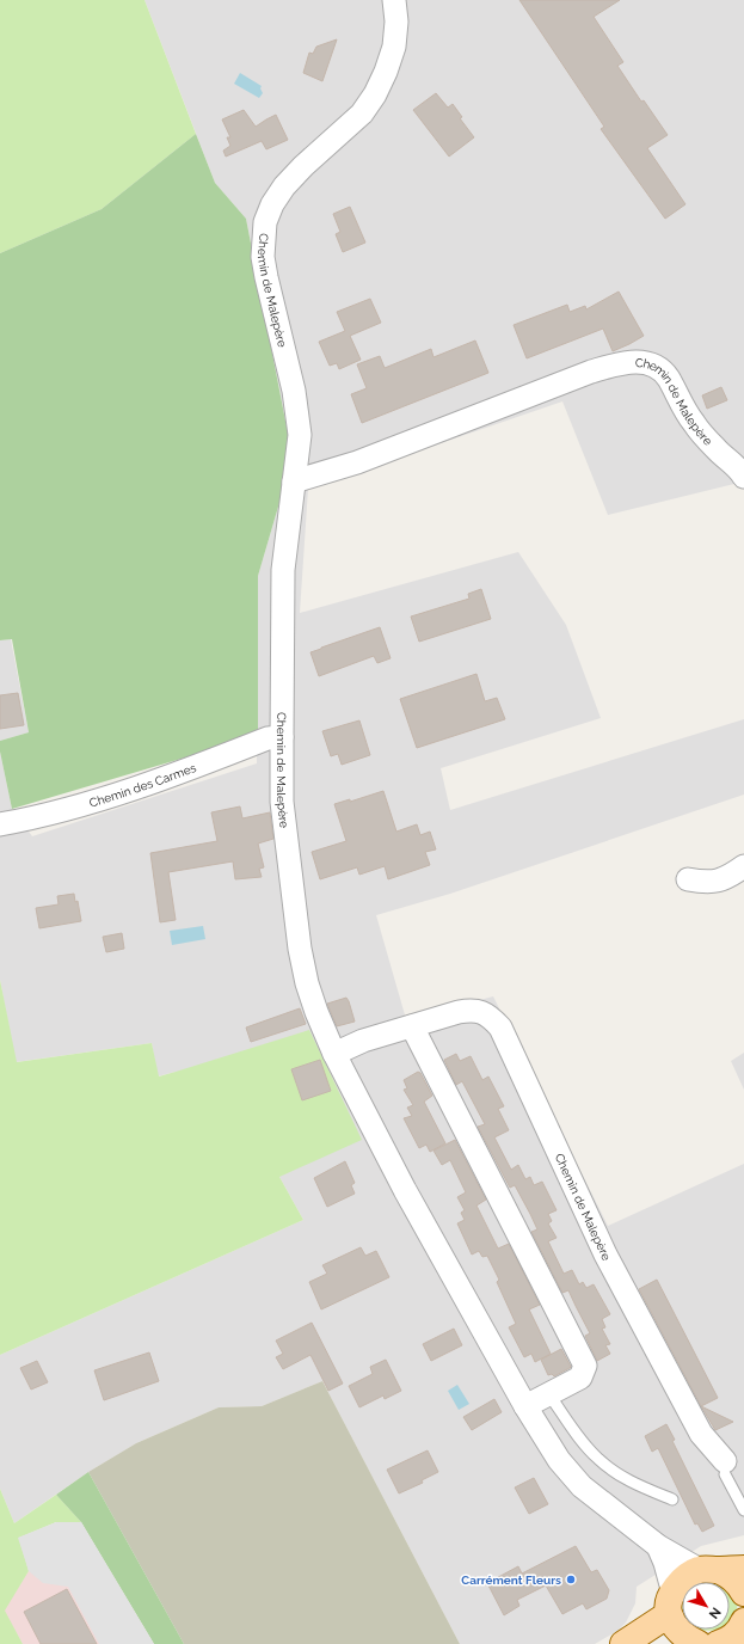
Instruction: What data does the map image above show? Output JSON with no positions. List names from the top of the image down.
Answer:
{
  "streets": {
    "street": ["Chemin de Malepère", "Chemin des Carmes"]
  },
  "crossings": [
    ["Chemin de Malepère", "Chemin des Carmes"]
  ],
  "places": ["Carrément Fleurs"],
  "north": "bottom right"
}
